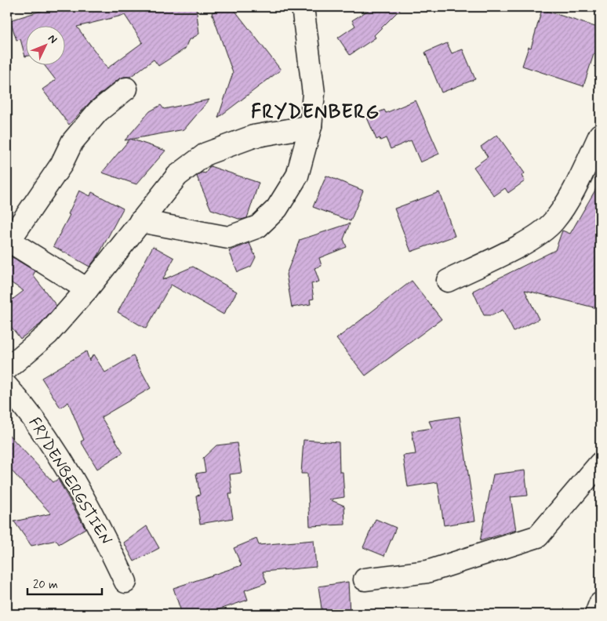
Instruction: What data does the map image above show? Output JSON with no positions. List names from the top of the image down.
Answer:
{
  "streets": {
    "street": ["FRYDENBERGSTIEN"]
  },
  "districts": ["FRYDENBERG"],
  "scale_bar": "20 m",
  "north": "top right"
}
